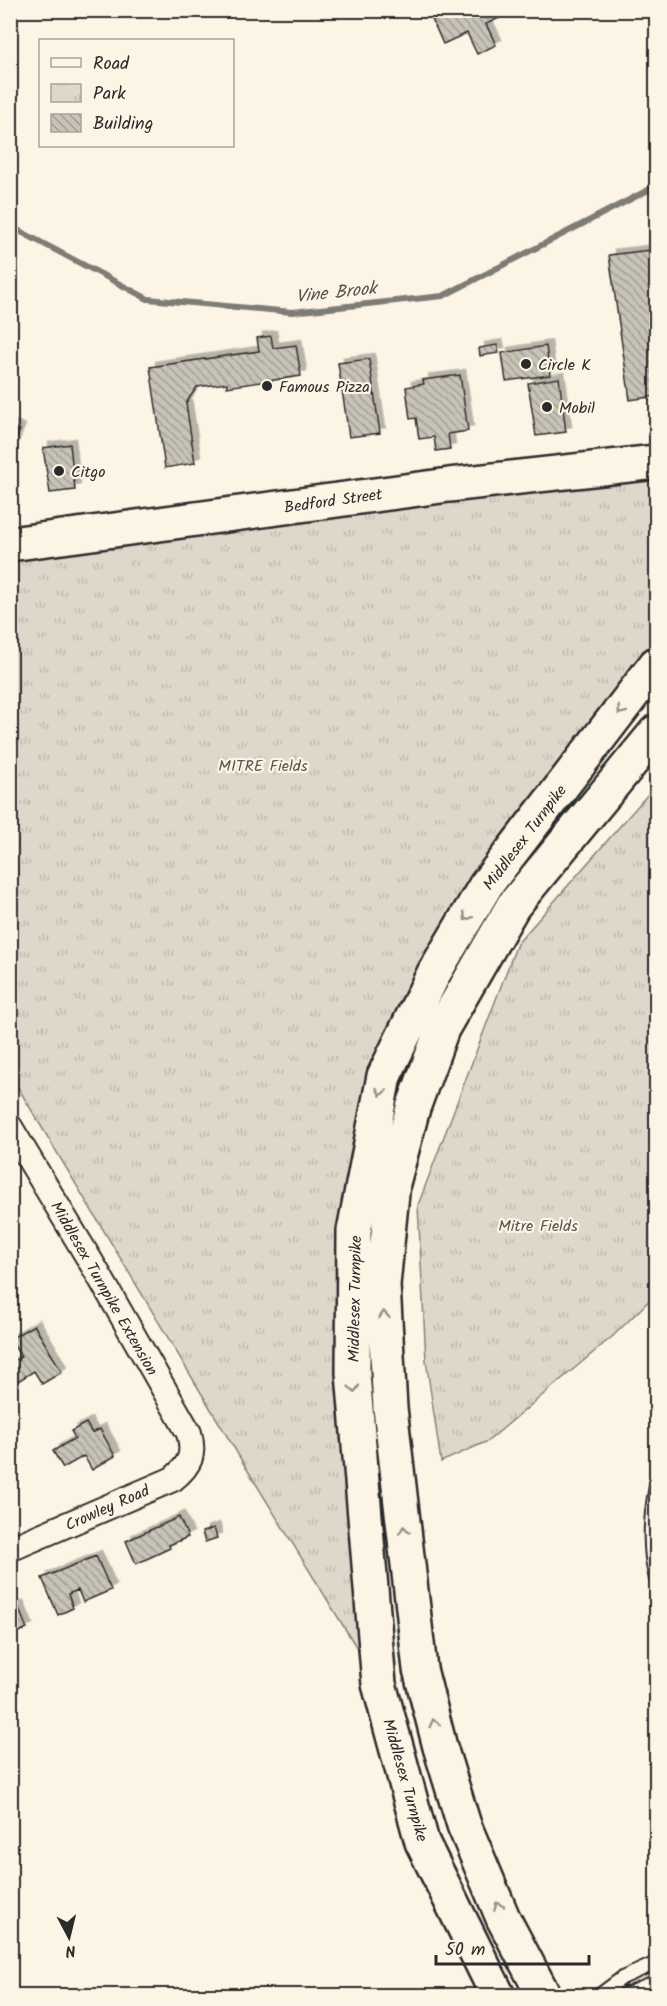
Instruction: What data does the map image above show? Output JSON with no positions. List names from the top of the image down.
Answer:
{
  "streets": {
    "main road": ["Bedford Street", "Middlesex Turnpike"],
    "street": ["Middlesex Turnpike Extension", "Crowley Road"]
  },
  "crossings": [
    ["Middlesex Turnpike Extension", "Crowley Road"]
  ],
  "water": ["Vine Brook"],
  "parks": ["MITRE Fields", "Mitre Fields"],
  "places": [
    "Circle K",
    "Famous Pizza",
    "Mobil",
    "Citgo"
  ],
  "legend": ["Road", "Park", "Building"],
  "scale_bar": "50 m",
  "north": "bottom"
}
